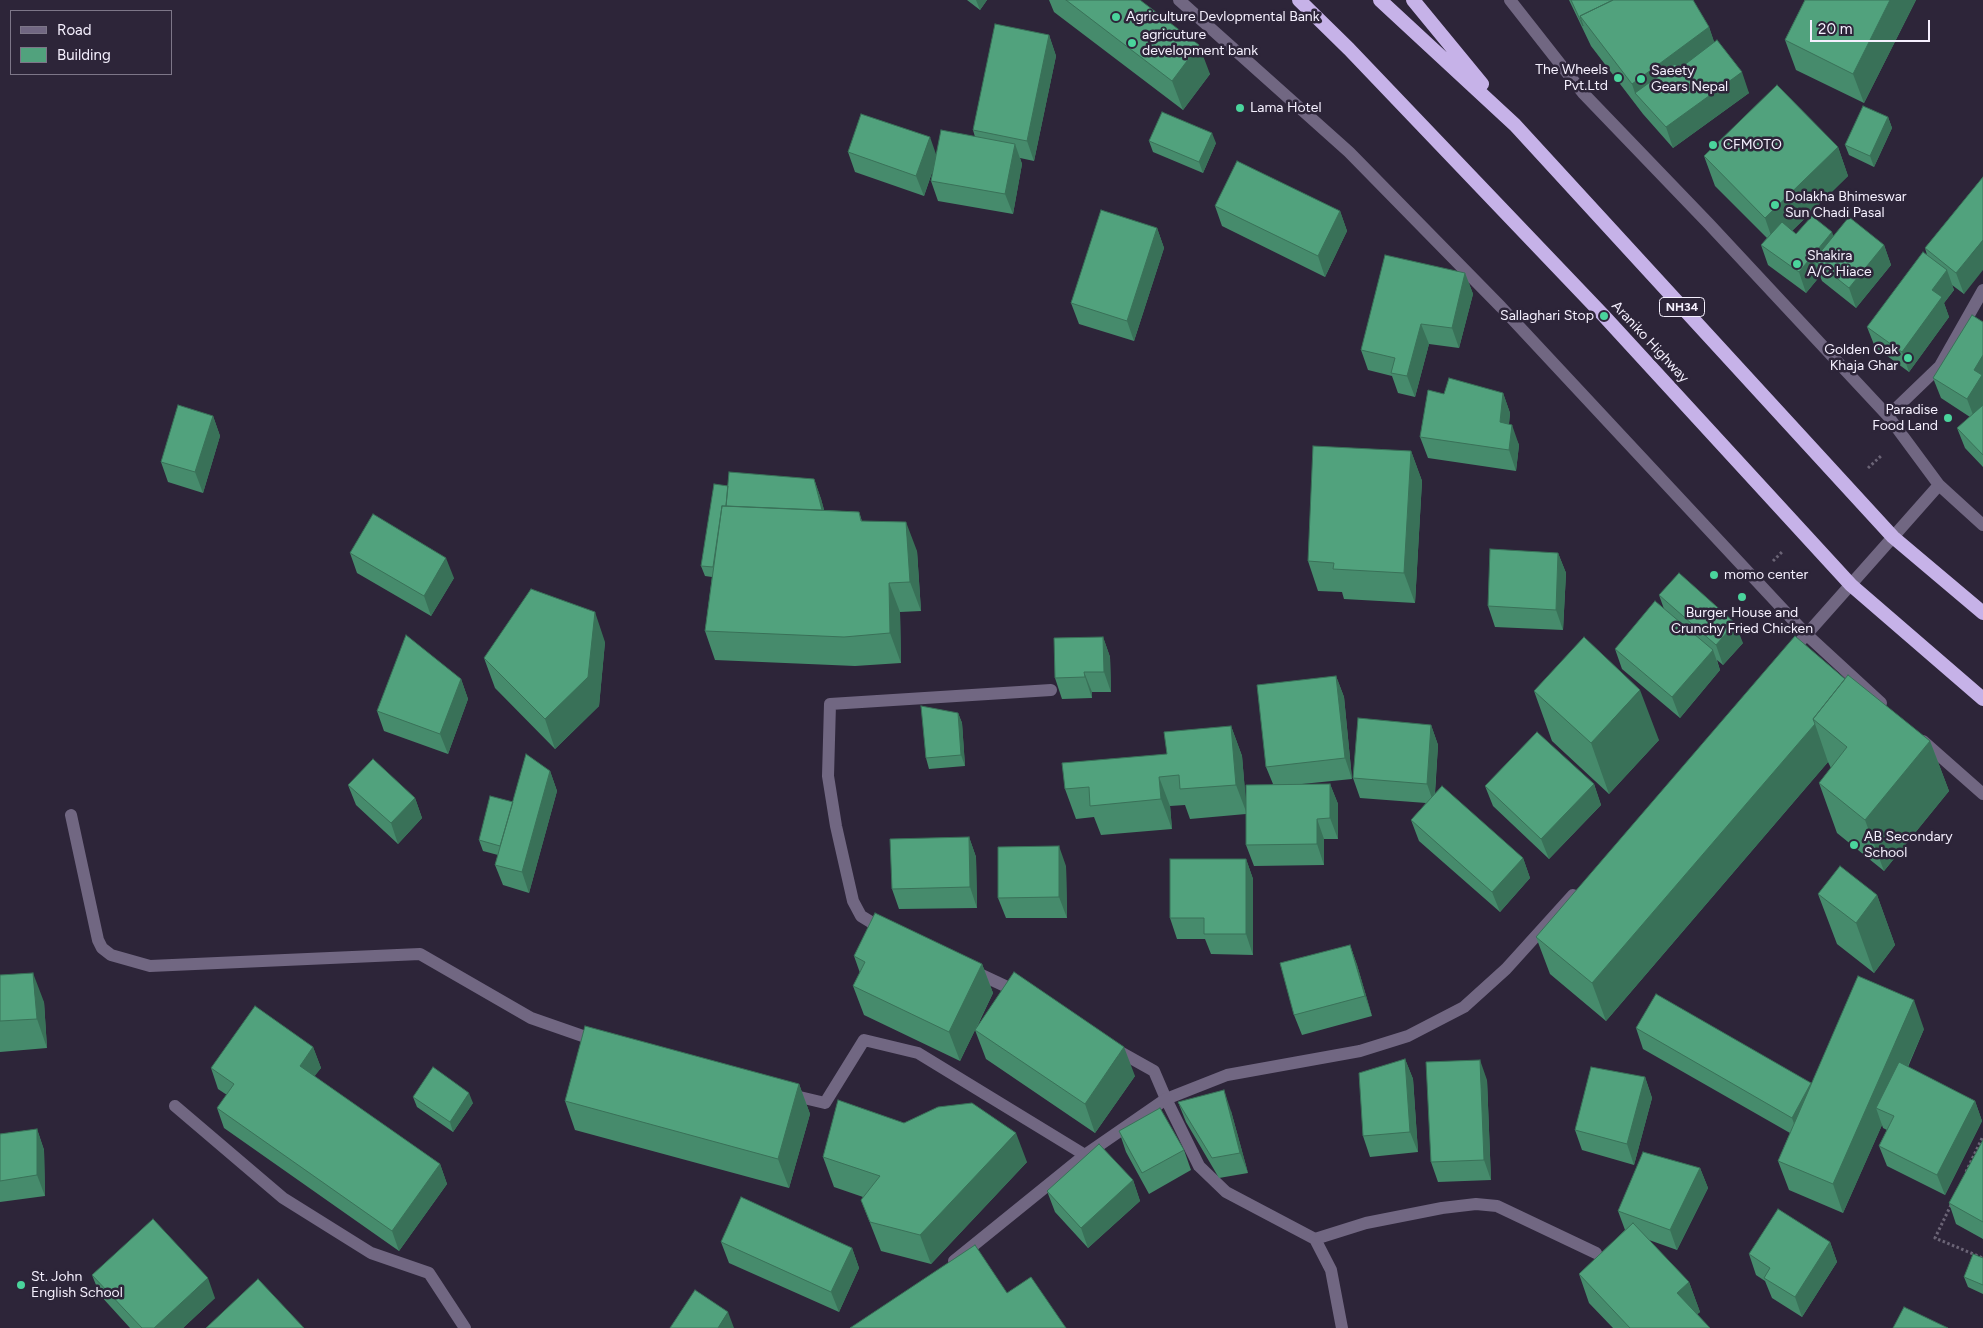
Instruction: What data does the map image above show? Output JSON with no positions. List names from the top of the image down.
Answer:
{
  "streets": {
    "highway": ["NH34", "Araniko Highway"]
  },
  "places": [
    "Agriculture Devlopmental Bank",
    "agricuture development bank",
    "The Wheels Pvt.Ltd",
    "Saeety Gears Nepal",
    "Lama Hotel",
    "CFMOTO",
    "Dolakha Bhimeswar Sun Chadi Pasal",
    "Shakira A/C Hiace",
    "Sallaghari Stop",
    "Golden Oak Khaja Ghar",
    "Paradise Food Land",
    "momo center",
    "Burger House and Crunchy Fried Chicken",
    "AB Secondary School",
    "St. John English School"
  ],
  "legend": ["Road", "Building"],
  "scale_bar": "20 m"
}
